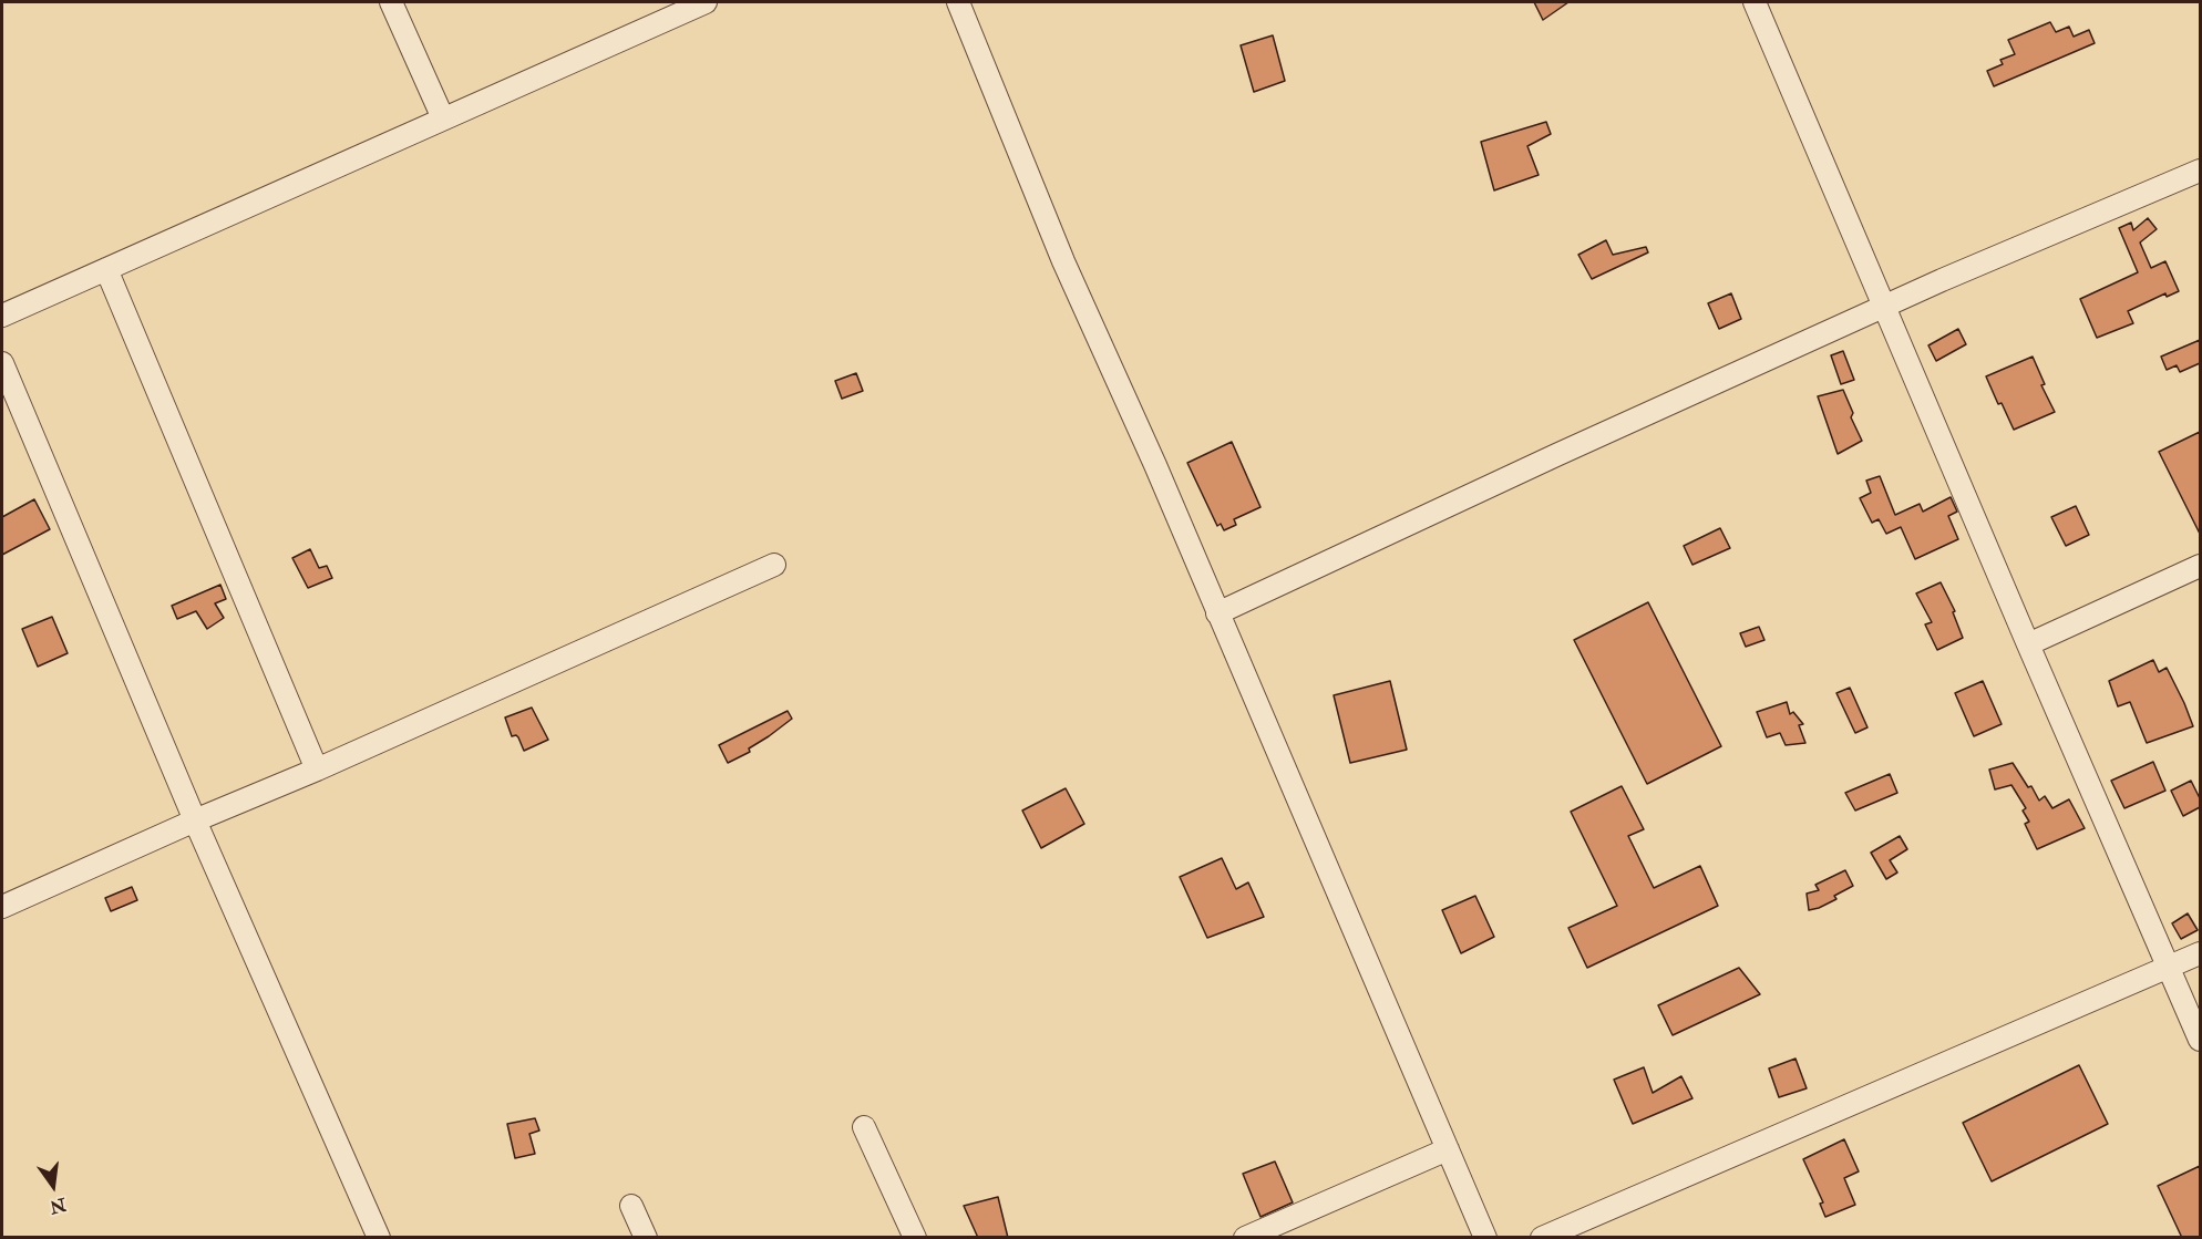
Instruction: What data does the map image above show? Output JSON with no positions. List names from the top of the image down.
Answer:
{
  "north": "bottom"
}
